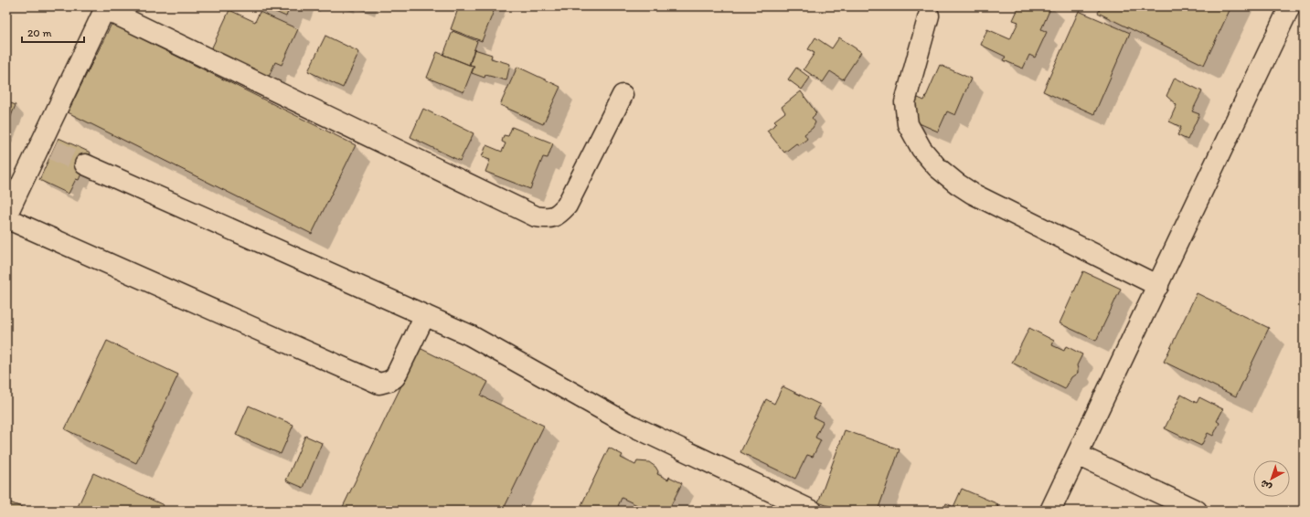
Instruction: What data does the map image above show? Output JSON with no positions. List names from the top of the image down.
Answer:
{
  "scale_bar": "20 m",
  "north": "bottom left"
}
